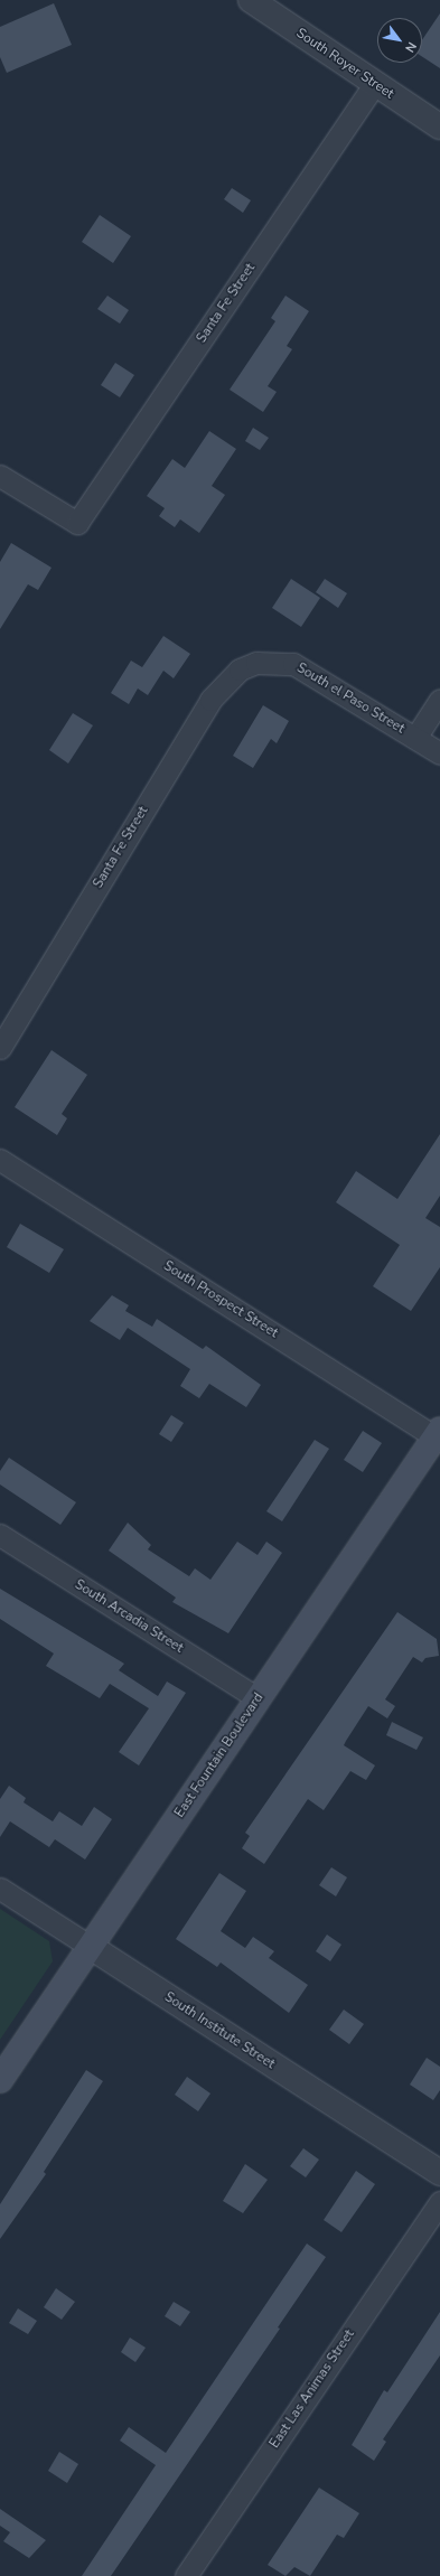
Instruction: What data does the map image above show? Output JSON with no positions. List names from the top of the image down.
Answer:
{
  "streets": {
    "main road": ["East Fountain Boulevard"],
    "street": [
      "South Royer Street",
      "Santa Fe Street",
      "South el Paso Street",
      "South Prospect Street",
      "South Arcadia Street",
      "South Institute Street",
      "East Las Animas Street"
    ]
  },
  "crossings": [
    ["South Royer Street", "Santa Fe Street"],
    ["Santa Fe Street", "South el Paso Street"],
    ["South Prospect Street", "East Fountain Boulevard"],
    ["South Arcadia Street", "East Fountain Boulevard"],
    ["East Fountain Boulevard", "South Institute Street"]
  ],
  "north": "bottom right"
}
